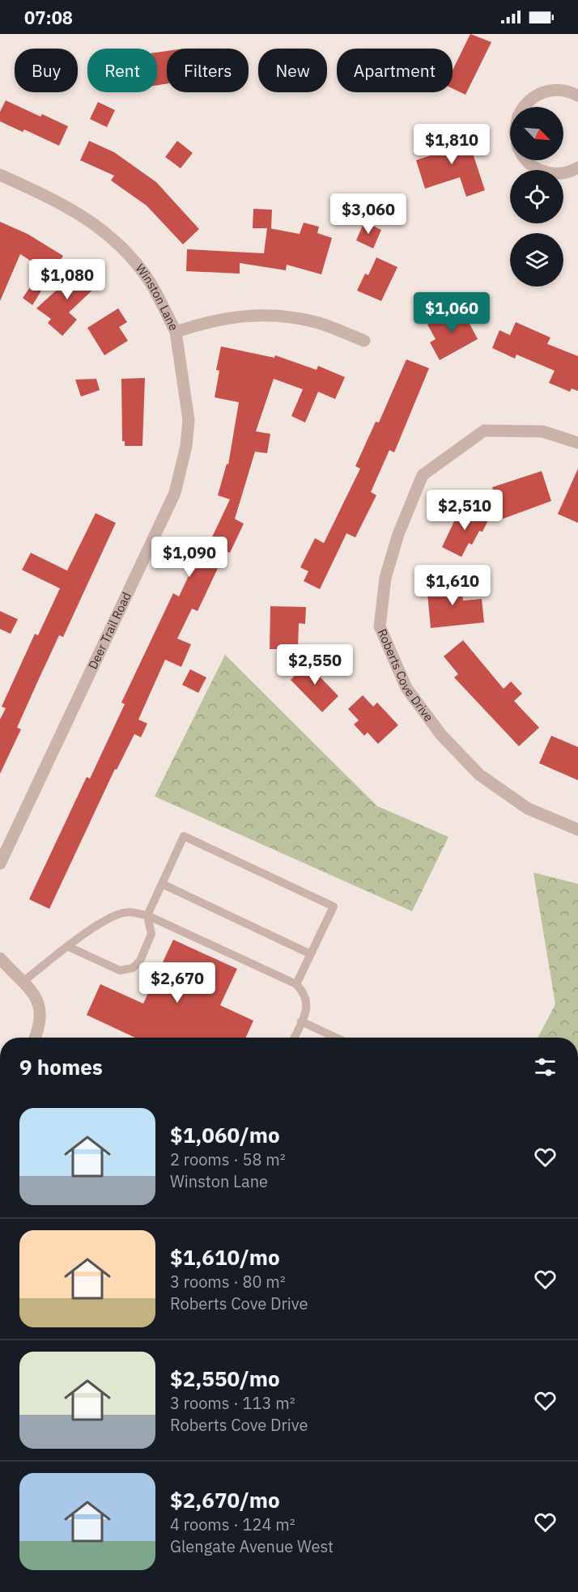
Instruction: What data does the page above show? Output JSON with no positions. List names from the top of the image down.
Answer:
{
  "streets": {
    "street": ["Winston Lane", "Deer Trail Road", "Roberts Cove Drive"]
  },
  "crossings": [
    ["Winston Lane", "Deer Trail Road"]
  ],
  "north": "bottom right",
  "page": {
    "status": "07:08",
    "chip": [
      "Buy",
      "Rent",
      "Filters",
      "New",
      "Apartment"
    ],
    "price": [
      "$1,810",
      "$3,060",
      "$1,080",
      "$1,060",
      "$2,510",
      "$1,090",
      "$1,610",
      "$2,550",
      "$2,670"
    ],
    "heading": "9 homes",
    "list": [
      {
        "name": "$1,060/mo",
        "note": "2 rooms · 58 m² · Winston Lane"
      },
      {
        "name": "$1,610/mo",
        "note": "3 rooms · 80 m² · Roberts Cove Drive"
      },
      {
        "name": "$2,550/mo",
        "note": "3 rooms · 113 m² · Roberts Cove Drive"
      },
      {
        "name": "$2,670/mo",
        "note": "4 rooms · 124 m² · Glengate Avenue West"
      }
    ]
  }
}
